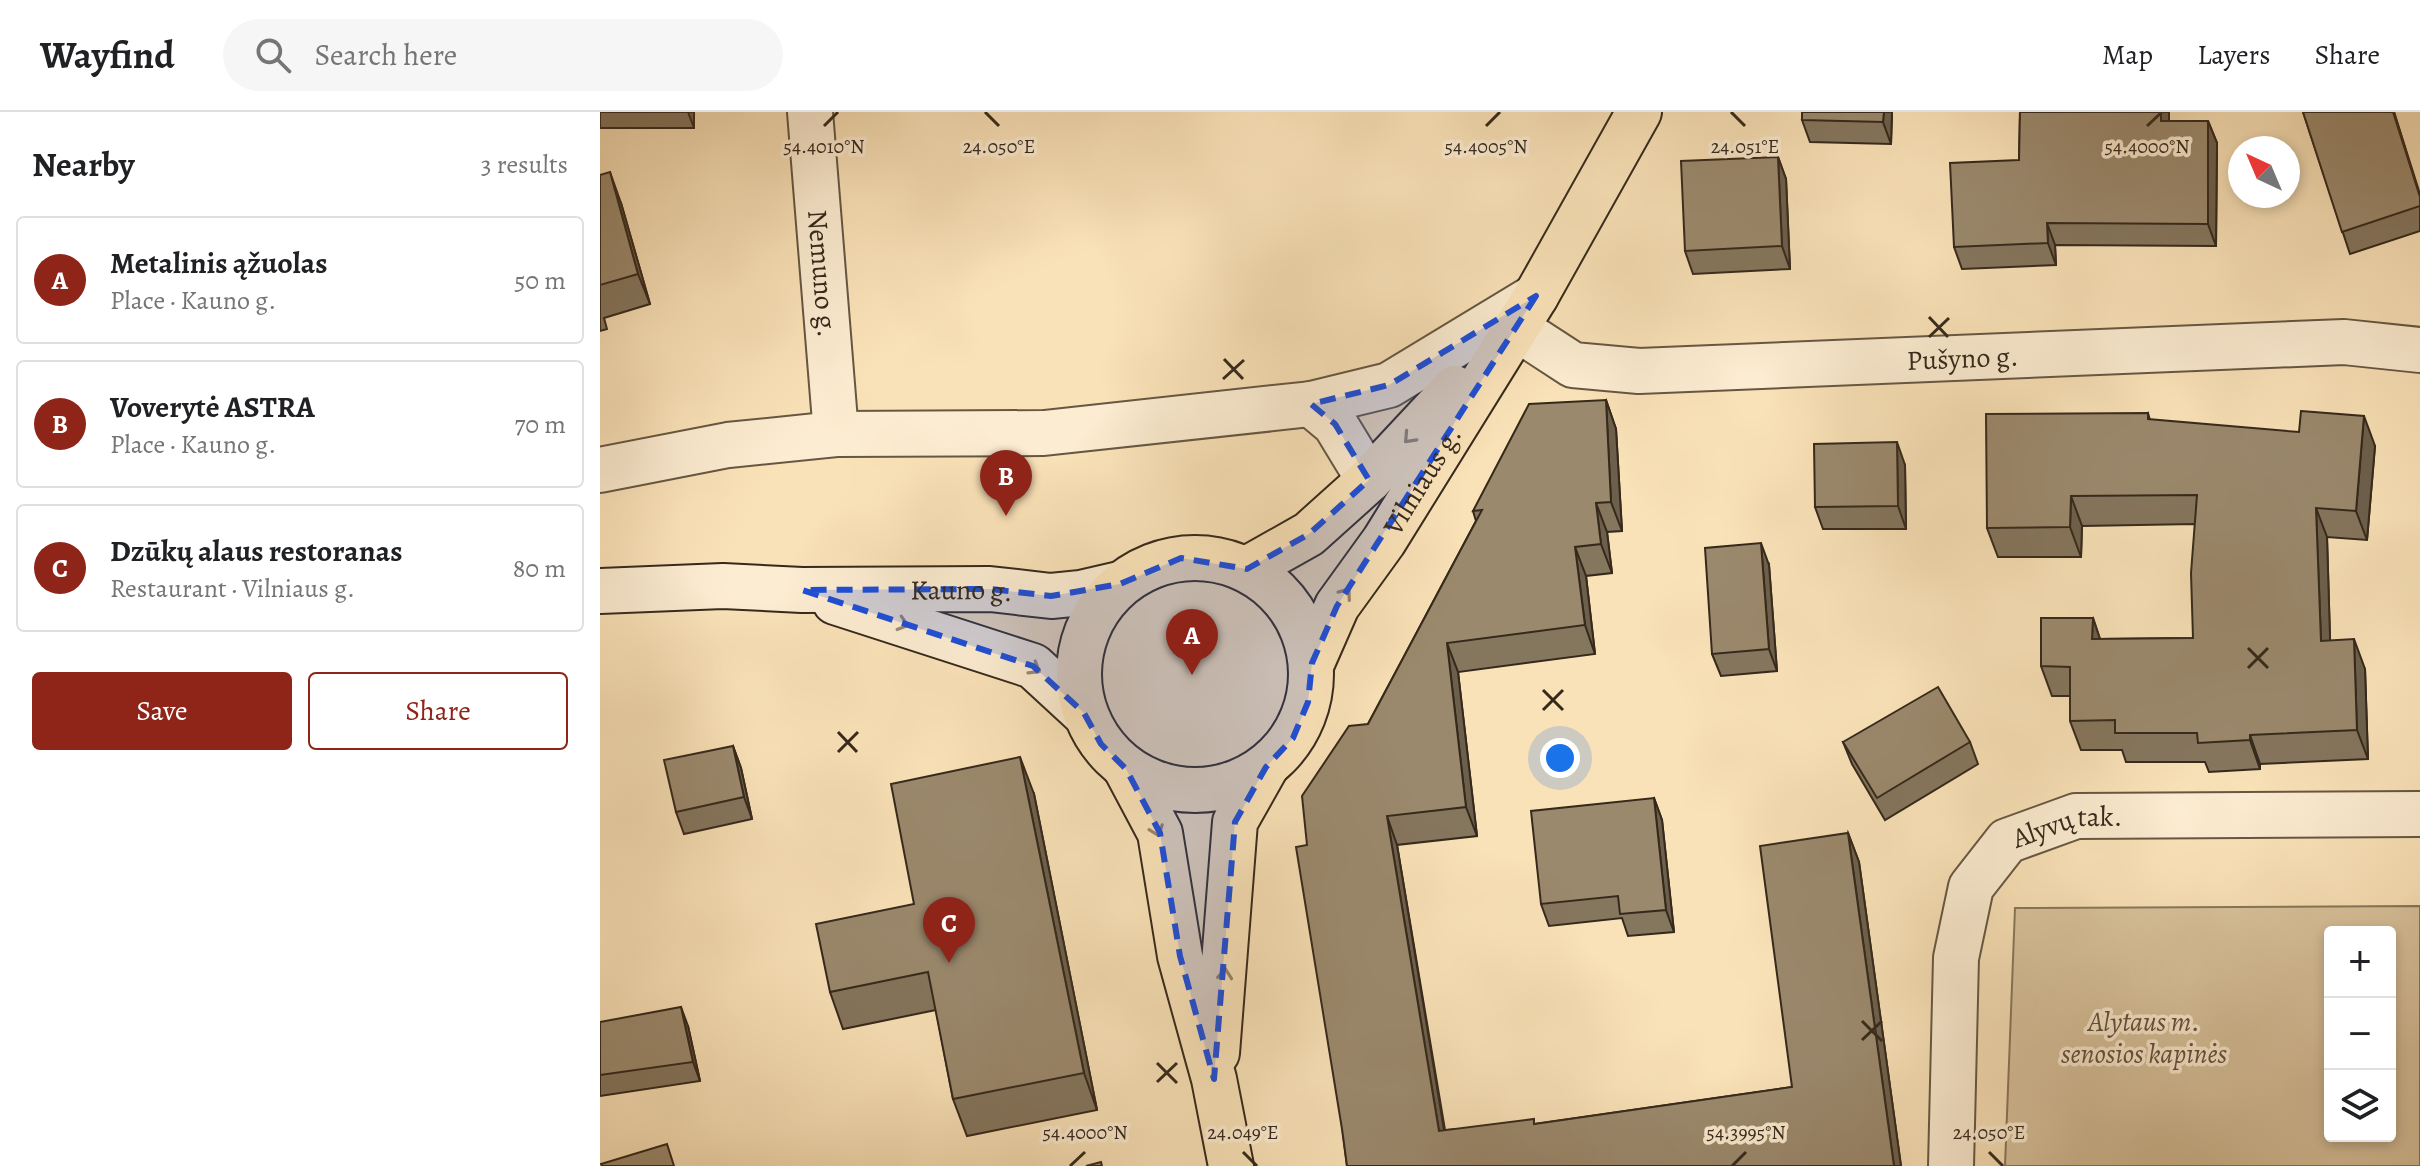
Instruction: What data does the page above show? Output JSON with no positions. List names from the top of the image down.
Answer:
{
  "streets": {
    "main road": ["Vilniaus g."],
    "street": [
      "Nemuno g.",
      "Pušyno g.",
      "Kauno g.",
      "Alyvų tak."
    ]
  },
  "crossings": [
    ["Pušyno g.", "Vilniaus g."],
    ["Vilniaus g.", "Kauno g."]
  ],
  "parks": ["Alytaus m. senosios kapinės"],
  "north": "top left",
  "page": {
    "header": "Wayfind",
    "search": "Search here",
    "nav": ["Map", "Layers", "Share"],
    "heading": ["Nearby", "3 results"],
    "list": [
      {
        "mark": "A",
        "name": "Metalinis ąžuolas",
        "note": "Place · Kauno g.",
        "value": "50 m"
      },
      {
        "mark": "B",
        "name": "Voverytė ASTRA",
        "note": "Place · Kauno g.",
        "value": "70 m"
      },
      {
        "mark": "C",
        "name": "Dzūkų alaus restoranas",
        "note": "Restaurant · Vilniaus g.",
        "value": "80 m"
      }
    ],
    "pins": ["B", "A", "C"],
    "buttons": ["Save", "Share"],
    "map_buttons": ["+", "−"]
  },
  "coordinates": [
    "54.4010°N",
    "54.4005°N",
    "54.4000°N",
    "24.050°E",
    "24.051°E",
    "24.049°E",
    "54.3995°N"
  ]
}
